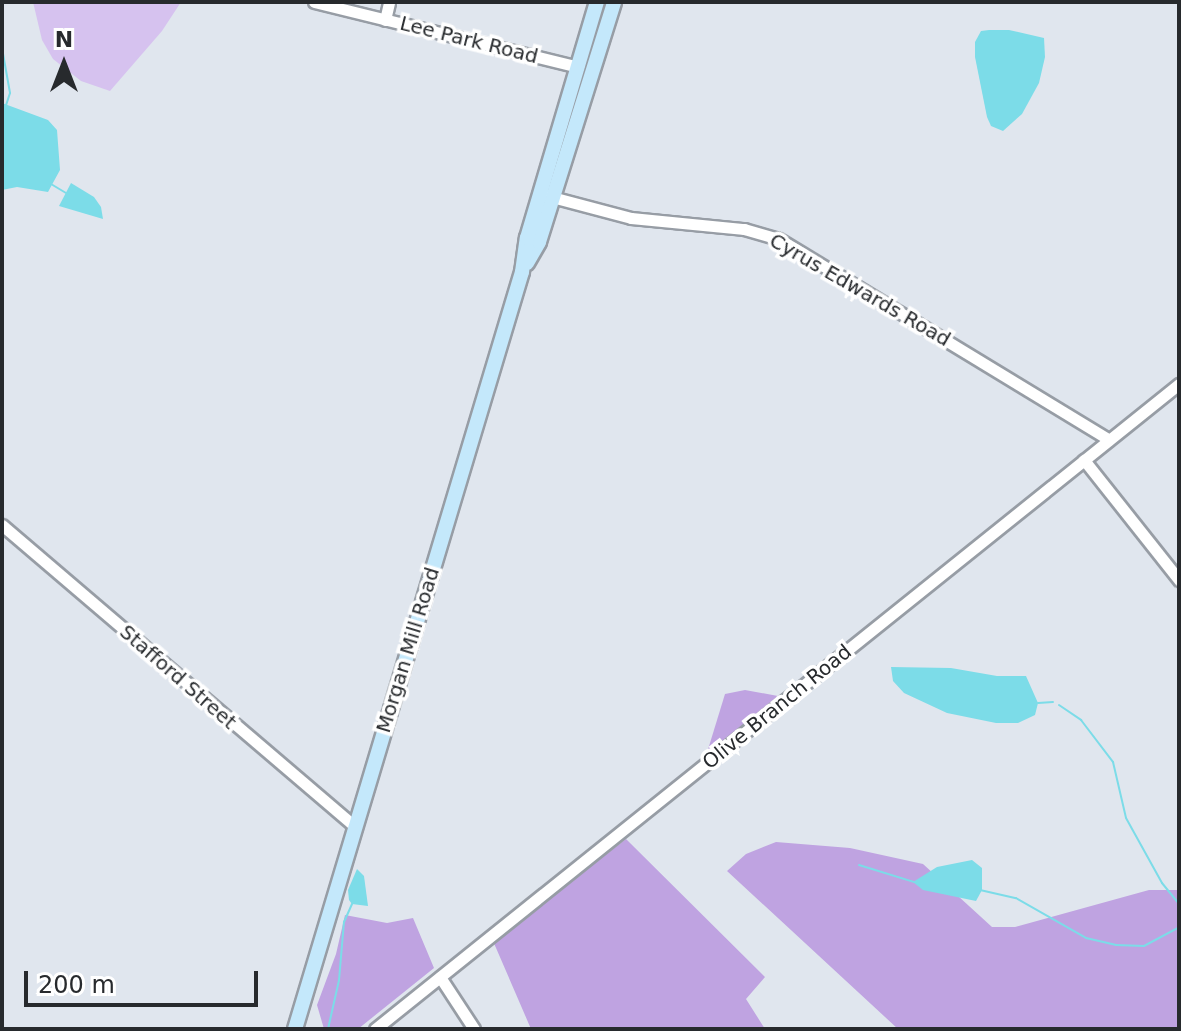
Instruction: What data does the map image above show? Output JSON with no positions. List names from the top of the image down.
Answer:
{
  "streets": {
    "main road": ["Morgan Mill Road"],
    "street": [
      "Lee Park Road",
      "Cyrus Edwards Road",
      "Stafford Street",
      "Olive Branch Road"
    ]
  },
  "crossings": [
    ["Lee Park Road", "Morgan Mill Road"],
    ["Cyrus Edwards Road", "Morgan Mill Road"],
    ["Cyrus Edwards Road", "Olive Branch Road"],
    ["Morgan Mill Road", "Stafford Street"]
  ],
  "scale_bar": "200 m",
  "north": "top"
}
